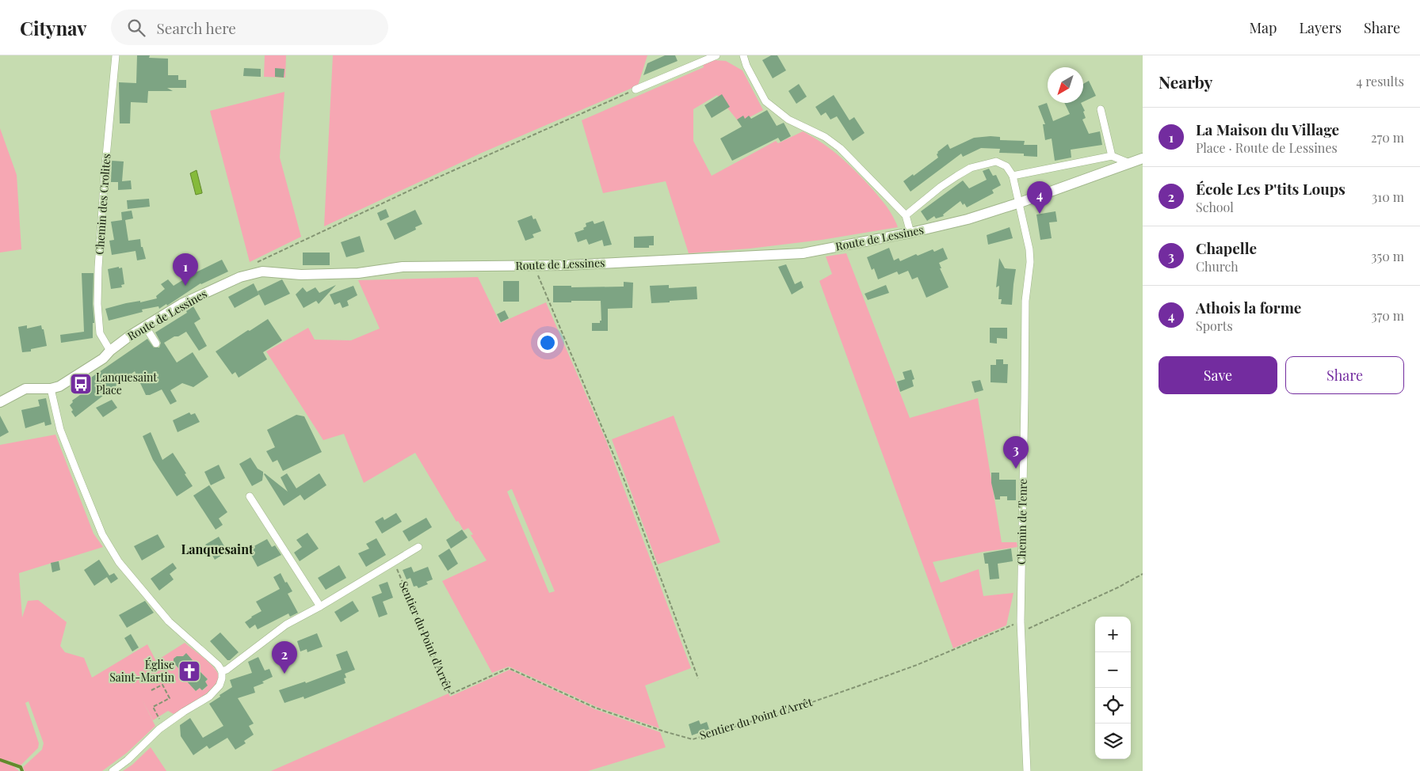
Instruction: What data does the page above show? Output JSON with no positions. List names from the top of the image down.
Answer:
{
  "streets": {
    "main road": ["Route de Lessines"],
    "street": ["Chemin des Crolites", "Chemin de Tenre"],
    "path": ["Sentier du Point d'Arrêt"]
  },
  "crossings": [
    ["Chemin des Crolites", "Route de Lessines"],
    ["Route de Lessines", "Chemin de Tenre"],
    ["Chemin de Tenre", "Sentier du Point d'Arrêt"]
  ],
  "districts": ["Lanquesaint"],
  "places": {
    "bus stop": ["Lanquesaint Place"],
    "church": ["Église Saint-Martin"]
  },
  "north": "bottom left",
  "page": {
    "header": "Citynav",
    "search": "Search here",
    "nav": ["Map", "Layers", "Share"],
    "heading": ["Nearby", "4 results"],
    "list": [
      {
        "mark": "1",
        "name": "La Maison du Village",
        "note": "Place · Route de Lessines",
        "value": "270 m"
      },
      {
        "mark": "2",
        "name": "École Les P'tits Loups",
        "note": "School",
        "value": "310 m"
      },
      {
        "mark": "3",
        "name": "Chapelle",
        "note": "Church",
        "value": "350 m"
      },
      {
        "mark": "4",
        "name": "Athois la forme",
        "note": "Sports",
        "value": "370 m"
      }
    ],
    "pins": [
      "4",
      "1",
      "3",
      "2"
    ],
    "buttons": ["Save", "Share"],
    "map_buttons": ["+", "−"]
  }
}
